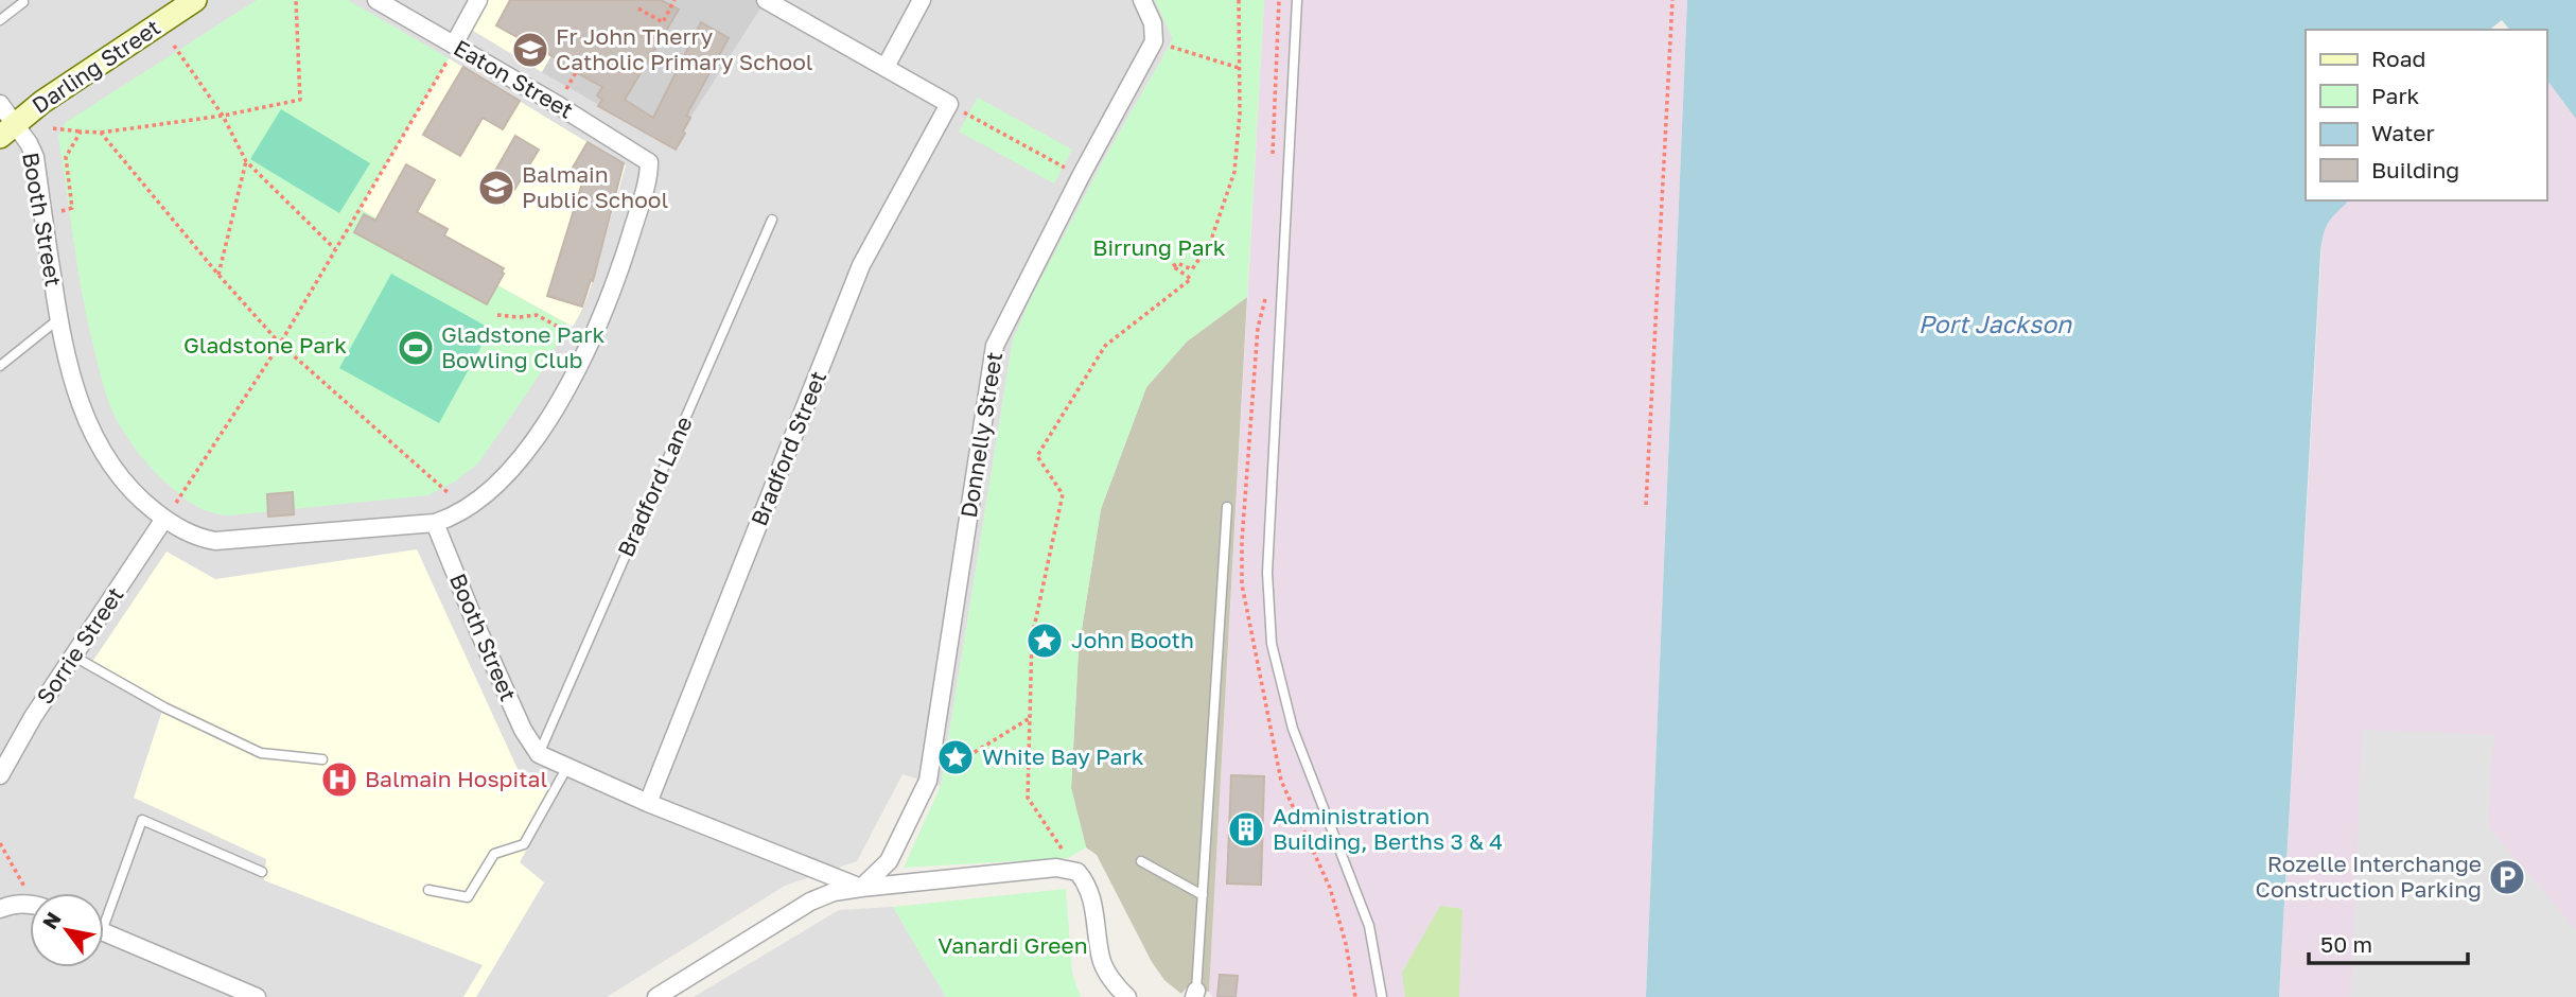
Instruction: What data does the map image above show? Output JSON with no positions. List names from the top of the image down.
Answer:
{
  "streets": {
    "street": [
      "Darling Street",
      "Eaton Street",
      "Booth Street",
      "Donnelly Street",
      "Bradford Street",
      "Sorrie Street"
    ],
    "lane": ["Bradford Lane"]
  },
  "crossings": [
    ["Darling Street", "Booth Street"],
    ["Eaton Street", "Booth Street"],
    ["Booth Street", "Bradford Lane"],
    ["Booth Street", "Sorrie Street"]
  ],
  "water": ["Port Jackson"],
  "parks": ["Birrung Park", "Gladstone Park", "Vanardi Green"],
  "places": {
    "school or university": ["Fr John Therry Catholic Primary School", "Balmain Public School"],
    "sports": ["Gladstone Park Bowling Club"],
    "place": ["John Booth", "White Bay Park"],
    "hospital": ["Balmain Hospital"],
    "building": ["Administration Building, Berths 3 & 4"],
    "parking": ["Rozelle Interchange Construction Parking"]
  },
  "legend": [
    "Road",
    "Park",
    "Water",
    "Building"
  ],
  "scale_bar": "50 m",
  "north": "top left"
}
